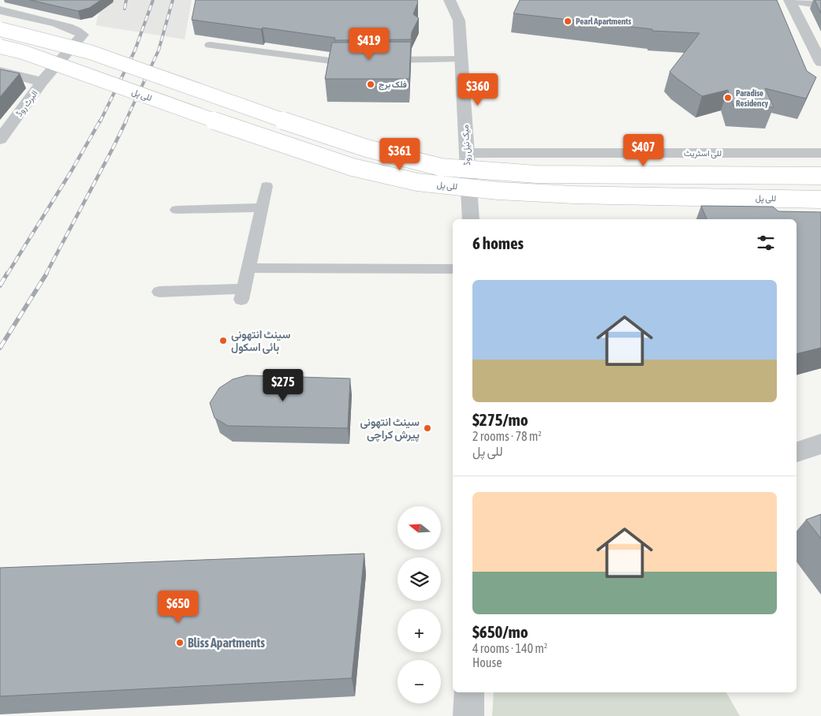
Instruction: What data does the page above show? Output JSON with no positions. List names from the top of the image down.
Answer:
{
  "streets": {
    "main road": ["للی پل"],
    "street": ["البرٹ روڈ", "میک نیل روڈ", "للی اسٹریٹ"]
  },
  "crossings": [
    ["میک نیل روڈ", "للی اسٹریٹ"]
  ],
  "places": [
    "Pearl Apartments",
    "فلک برج",
    "Paradise Residency",
    "سینٹ انتھونی ہائی اسکول",
    "سینٹ انتھونی پیرش کراچی",
    "Bliss Apartments"
  ],
  "north": "left",
  "page": {
    "price": [
      "$419",
      "$360",
      "$407",
      "$361",
      "$275",
      "$650"
    ],
    "heading": "6 homes",
    "list": [
      {
        "name": "$275/mo",
        "note": "2 rooms · 78 m² · للی پل"
      },
      {
        "name": "$650/mo",
        "note": "4 rooms · 140 m² · House"
      }
    ],
    "map_buttons": ["+", "−"]
  }
}
